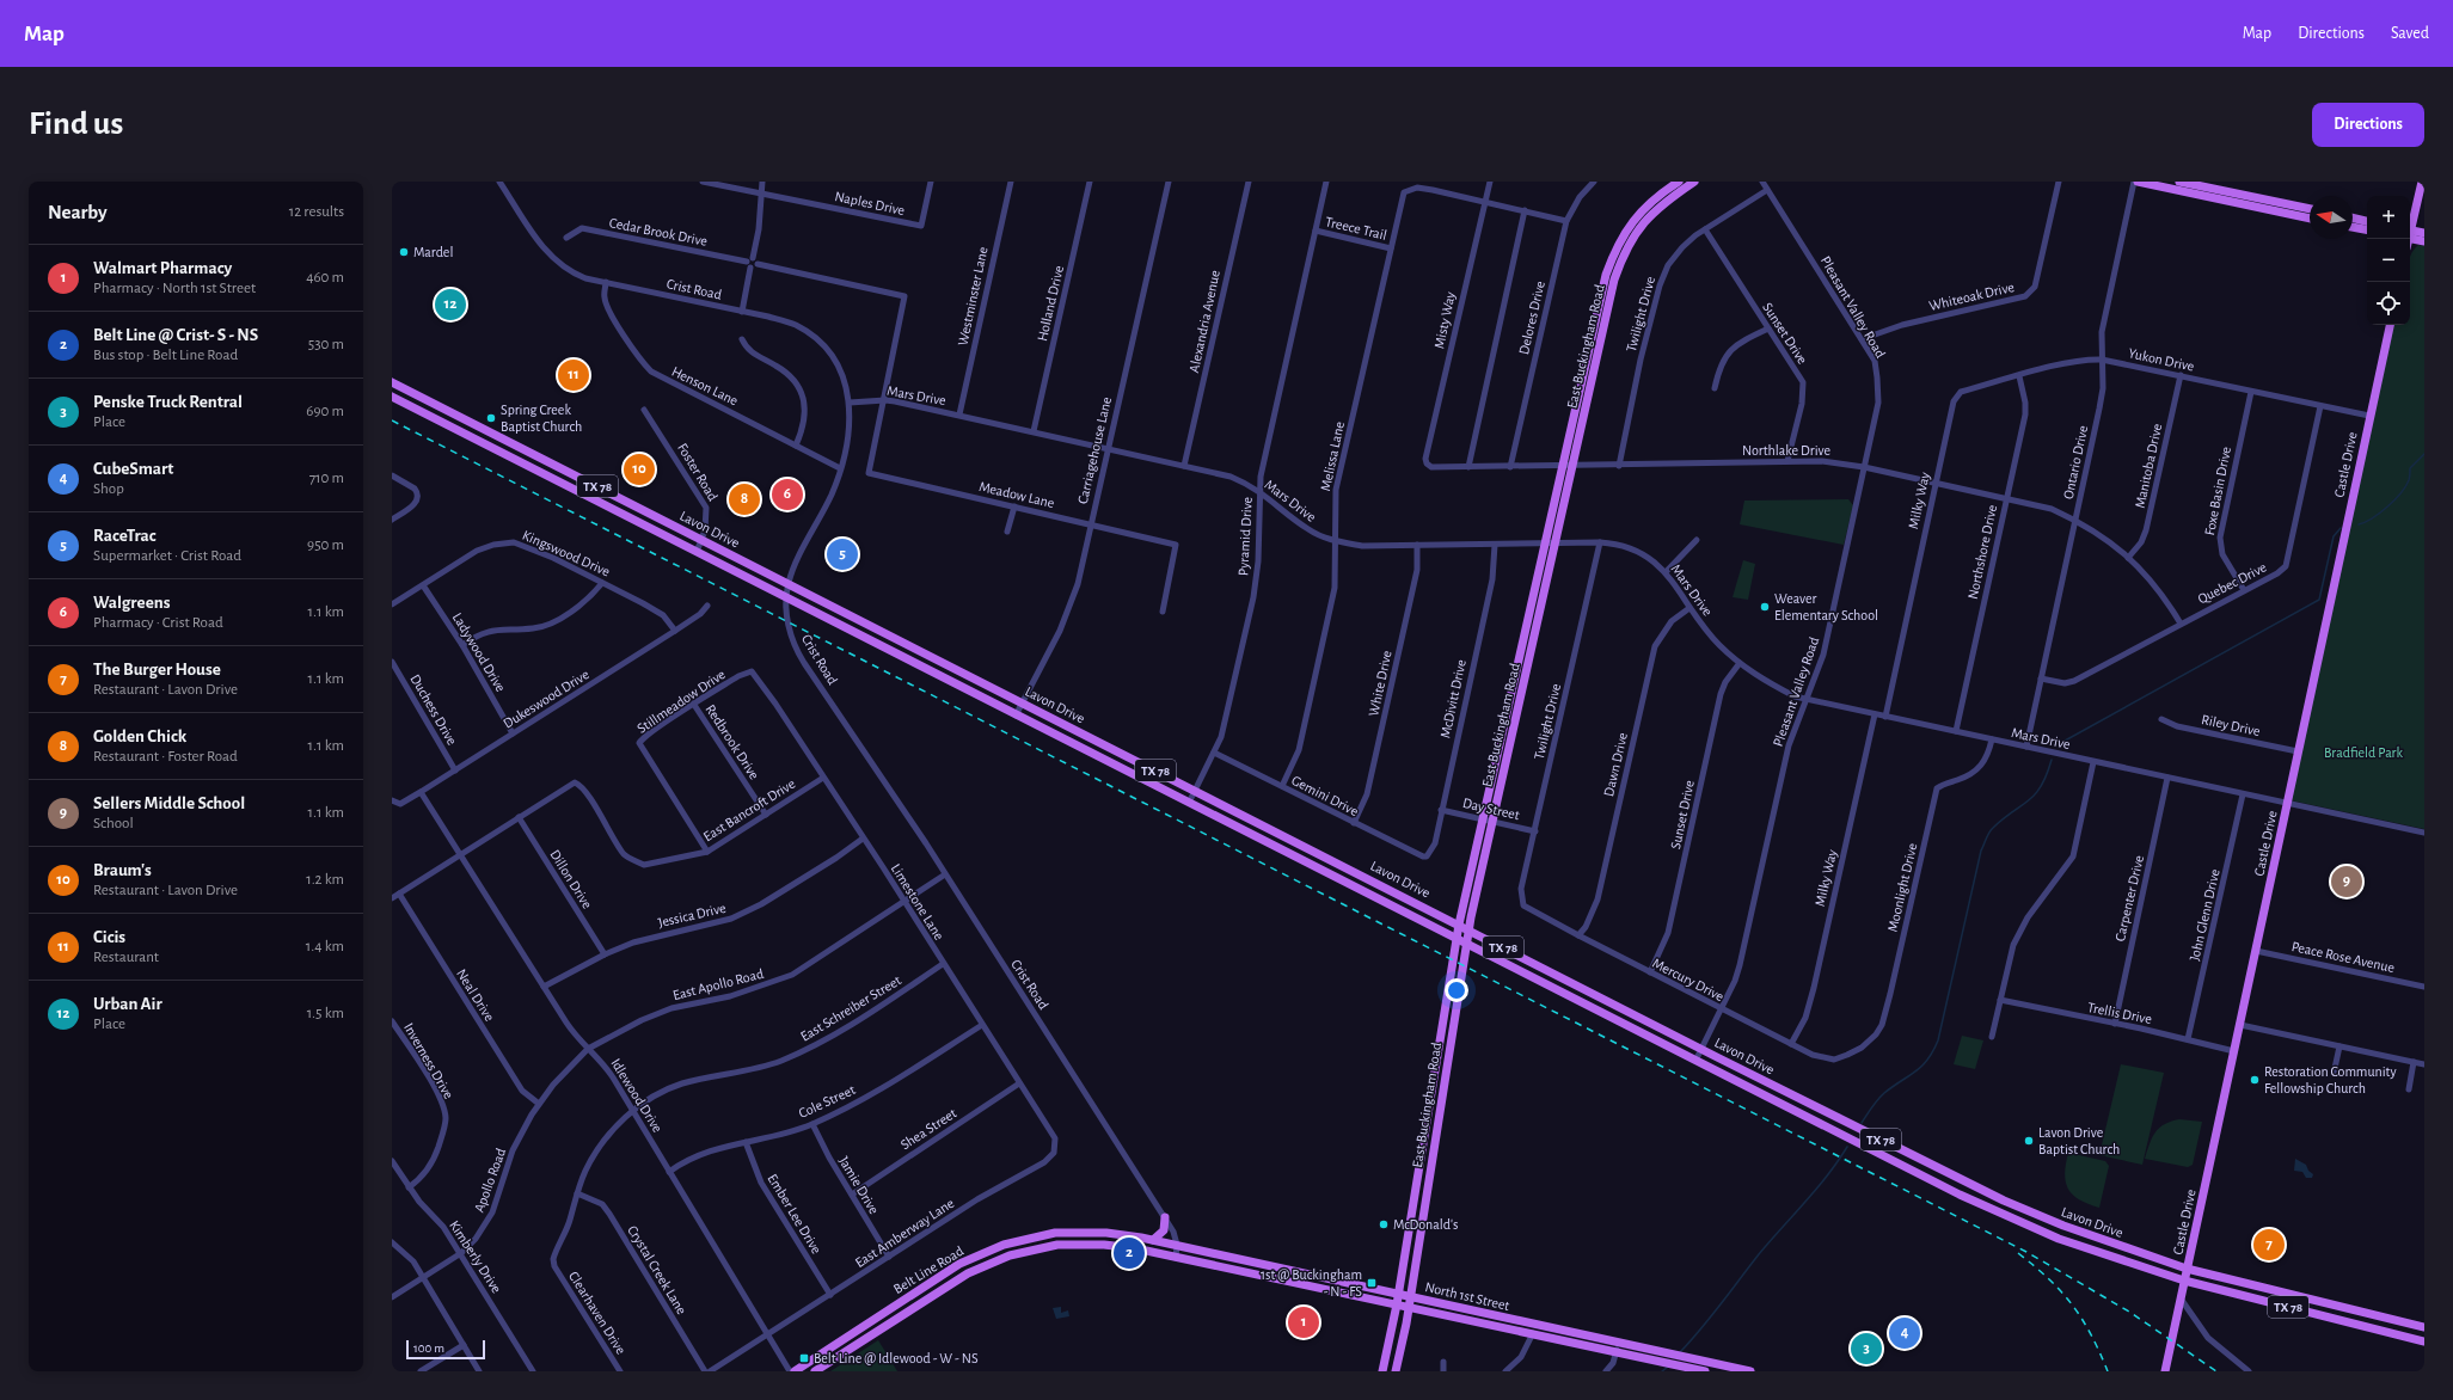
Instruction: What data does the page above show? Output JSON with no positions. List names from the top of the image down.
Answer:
{
  "streets": {
    "main road": [
      "East Buckingham Road",
      "Castle Drive",
      "TX 78",
      "Lavon Drive",
      "Belt Line Road",
      "North 1st Street"
    ],
    "street": [
      "Naples Drive",
      "Treece Trail",
      "Cedar Brook Drive",
      "Crist Road",
      "Westminster Lane",
      "Whiteoak Drive",
      "Holland Drive",
      "Pleasant Valley Road",
      "Twilight Drive",
      "Delores Drive",
      "Misty Way",
      "Alexandria Avenue",
      "Sunset Drive",
      "Yukon Drive",
      "Henson Lane",
      "Mars Drive",
      "Carriagehouse Lane",
      "Northlake Drive",
      "Melissa Lane",
      "Ontario Drive",
      "Manitoba Drive",
      "Foster Road",
      "Foxe Basin Drive",
      "Meadow Lane",
      "Milky Way",
      "Pyramid Drive",
      "Northshore Drive",
      "Kingswood Drive",
      "Quebec Drive",
      "Ladywood Drive",
      "White Drive",
      "Dukeswood Drive",
      "McDivitt Drive",
      "Stillmeadow Drive",
      "Duchess Drive",
      "Riley Drive",
      "Redbrook Drive",
      "Dawn Drive",
      "Gemini Drive",
      "Day Street",
      "East Bancroft Drive",
      "Dillon Drive",
      "Moonlight Drive",
      "Carpenter Drive",
      "Limestone Lane",
      "Jessica Drive",
      "John Glenn Drive",
      "Peace Rose Avenue",
      "Mercury Drive",
      "East Apollo Road",
      "Neal Drive",
      "East Schreiber Street",
      "Trellis Drive",
      "Inverness Drive",
      "Idlewood Drive",
      "Cole Street",
      "Shea Street",
      "Apollo Road",
      "Jamie Drive",
      "Ember Lee Drive",
      "East Amberway Lane",
      "Kimberly Drive",
      "Crystal Creek Lane",
      "Clearhaven Drive"
    ]
  },
  "crossings": [
    ["Treece Trail", "Melissa Lane"],
    ["Treece Trail", "Pyramid Drive"],
    ["Crist Road", "Henson Lane"],
    ["Crist Road", "Mars Drive"],
    ["Crist Road", "Lavon Drive"],
    ["Crist Road", "East Apollo Road"],
    ["Crist Road", "Belt Line Road"],
    ["Crist Road", "North 1st Street"],
    ["Westminster Lane", "Mars Drive"],
    ["Whiteoak Drive", "Pleasant Valley Road"],
    ["Holland Drive", "Mars Drive"],
    ["Pleasant Valley Road", "Twilight Drive"],
    ["Pleasant Valley Road", "Mars Drive"],
    ["Pleasant Valley Road", "Northlake Drive"],
    ["Pleasant Valley Road", "Lavon Drive"],
    ["Pleasant Valley Road", "Mercury Drive"],
    ["Twilight Drive", "Sunset Drive"],
    ["Twilight Drive", "Mars Drive"],
    ["Twilight Drive", "Northlake Drive"],
    ["Twilight Drive", "Day Street"],
    ["Twilight Drive", "Mercury Drive"],
    ["Delores Drive", "Northlake Drive"],
    ["Misty Way", "Northlake Drive"],
    ["Misty Way", "Melissa Lane"],
    ["Alexandria Avenue", "Mars Drive"],
    ["Sunset Drive", "Mars Drive"],
    ["Sunset Drive", "Northlake Drive"],
    ["Sunset Drive", "Mercury Drive"],
    ["East Buckingham Road", "Mars Drive"],
    ["East Buckingham Road", "Northlake Drive"],
    ["East Buckingham Road", "Lavon Drive"],
    ["East Buckingham Road", "Day Street"],
    ["East Buckingham Road", "North 1st Street"],
    ["Yukon Drive", "Ontario Drive"],
    ["Yukon Drive", "Castle Drive"],
    ["Yukon Drive", "Manitoba Drive"],
    ["Yukon Drive", "Foxe Basin Drive"],
    ["Yukon Drive", "Milky Way"],
    ["Yukon Drive", "Northshore Drive"],
    ["Yukon Drive", "Quebec Drive"],
    ["Mars Drive", "Carriagehouse Lane"],
    ["Mars Drive", "Melissa Lane"],
    ["Mars Drive", "Ontario Drive"],
    ["Mars Drive", "Castle Drive"],
    ["Mars Drive", "Meadow Lane"],
    ["Mars Drive", "Milky Way"],
    ["Mars Drive", "Pyramid Drive"],
    ["Mars Drive", "Northshore Drive"],
    ["Mars Drive", "White Drive"],
    ["Mars Drive", "McDivitt Drive"],
    ["Mars Drive", "Dawn Drive"],
    ["Mars Drive", "Moonlight Drive"],
    ["Mars Drive", "Carpenter Drive"],
    ["Mars Drive", "John Glenn Drive"],
    ["Carriagehouse Lane", "Meadow Lane"],
    ["Carriagehouse Lane", "Lavon Drive"],
    ["Northlake Drive", "Ontario Drive"],
    ["Northlake Drive", "Manitoba Drive"],
    ["Northlake Drive", "Milky Way"],
    ["Northlake Drive", "Northshore Drive"],
    ["Northlake Drive", "Quebec Drive"],
    ["Melissa Lane", "Gemini Drive"],
    ["Ontario Drive", "Quebec Drive"],
    ["Castle Drive", "Lavon Drive"],
    ["Castle Drive", "Riley Drive"],
    ["Castle Drive", "Peace Rose Avenue"],
    ["Castle Drive", "Trellis Drive"],
    ["Foster Road", "Lavon Drive"],
    ["Foxe Basin Drive", "Quebec Drive"],
    ["Milky Way", "Mercury Drive"],
    ["Lavon Drive", "Pyramid Drive"],
    ["Pyramid Drive", "Gemini Drive"],
    ["Kingswood Drive", "Ladywood Drive"],
    ["Kingswood Drive", "Dukeswood Drive"],
    ["Ladywood Drive", "Dukeswood Drive"],
    ["White Drive", "Gemini Drive"],
    ["Dukeswood Drive", "Duchess Drive"],
    ["Dukeswood Drive", "Idlewood Drive"],
    ["McDivitt Drive", "Gemini Drive"],
    ["McDivitt Drive", "Day Street"],
    ["Stillmeadow Drive", "Redbrook Drive"],
    ["Stillmeadow Drive", "East Bancroft Drive"],
    ["Stillmeadow Drive", "Limestone Lane"],
    ["Redbrook Drive", "East Bancroft Drive"],
    ["Dawn Drive", "Mercury Drive"],
    ["East Bancroft Drive", "Dillon Drive"],
    ["East Bancroft Drive", "Limestone Lane"],
    ["East Bancroft Drive", "Neal Drive"],
    ["East Bancroft Drive", "Idlewood Drive"],
    ["Dillon Drive", "Jessica Drive"],
    ["Moonlight Drive", "Mercury Drive"],
    ["Carpenter Drive", "Trellis Drive"],
    ["Limestone Lane", "Jessica Drive"],
    ["Limestone Lane", "East Apollo Road"],
    ["Limestone Lane", "East Schreiber Street"],
    ["Limestone Lane", "Cole Street"],
    ["Limestone Lane", "Shea Street"],
    ["Limestone Lane", "East Amberway Lane"],
    ["Jessica Drive", "Idlewood Drive"],
    ["John Glenn Drive", "Trellis Drive"],
    ["East Apollo Road", "Idlewood Drive"],
    ["East Apollo Road", "Apollo Road"],
    ["Neal Drive", "Apollo Road"],
    ["East Schreiber Street", "Idlewood Drive"],
    ["East Schreiber Street", "Crystal Creek Lane"],
    ["East Schreiber Street", "Clearhaven Drive"],
    ["Inverness Drive", "Kimberly Drive"],
    ["Idlewood Drive", "Cole Street"],
    ["Idlewood Drive", "Apollo Road"],
    ["Idlewood Drive", "East Amberway Lane"],
    ["Cole Street", "Jamie Drive"],
    ["Cole Street", "Ember Lee Drive"],
    ["Shea Street", "Jamie Drive"],
    ["Apollo Road", "Kimberly Drive"],
    ["Jamie Drive", "East Amberway Lane"],
    ["Ember Lee Drive", "East Amberway Lane"],
    ["Belt Line Road", "North 1st Street"]
  ],
  "parks": ["Bradfield Park"],
  "places": {
    "other": [
      "Mardel",
      "Spring Creek Baptist Church",
      "Weaver Elementary School",
      "Restoration Community Fellowship Church",
      "Lavon Drive Baptist Church",
      "McDonald's"
    ],
    "transit": ["1st @ Buckingham - N - FS", "Belt Line @ Idlewood - W - NS"]
  },
  "scale_bar": "100 m",
  "north": "left",
  "page": {
    "header": "Map",
    "nav": ["Map", "Directions", "Saved"],
    "buttons": "Directions",
    "title": "Find us",
    "heading": ["Nearby", "12 results"],
    "map_buttons": ["+", "−"],
    "list": [
      {
        "mark": "1",
        "name": "Walmart Pharmacy",
        "note": "Pharmacy · North 1st Street",
        "value": "460 m"
      },
      {
        "mark": "2",
        "name": "Belt Line @ Crist- S - NS",
        "note": "Bus stop · Belt Line Road",
        "value": "530 m"
      },
      {
        "mark": "3",
        "name": "Penske Truck Rentral",
        "note": "Place",
        "value": "690 m"
      },
      {
        "mark": "4",
        "name": "CubeSmart",
        "note": "Shop",
        "value": "710 m"
      },
      {
        "mark": "5",
        "name": "RaceTrac",
        "note": "Supermarket · Crist Road",
        "value": "950 m"
      },
      {
        "mark": "6",
        "name": "Walgreens",
        "note": "Pharmacy · Crist Road",
        "value": "1.1 km"
      },
      {
        "mark": "7",
        "name": "The Burger House",
        "note": "Restaurant · Lavon Drive",
        "value": "1.1 km"
      },
      {
        "mark": "8",
        "name": "Golden Chick",
        "note": "Restaurant · Foster Road",
        "value": "1.1 km"
      },
      {
        "mark": "9",
        "name": "Sellers Middle School",
        "note": "School",
        "value": "1.1 km"
      },
      {
        "mark": "10",
        "name": "Braum's",
        "note": "Restaurant · Lavon Drive",
        "value": "1.2 km"
      },
      {
        "mark": "11",
        "name": "Cicis",
        "note": "Restaurant",
        "value": "1.4 km"
      },
      {
        "mark": "12",
        "name": "Urban Air",
        "note": "Place",
        "value": "1.5 km"
      }
    ],
    "pins": [
      "12",
      "11",
      "10",
      "6",
      "8",
      "5",
      "9",
      "7",
      "2",
      "1",
      "4",
      "3"
    ],
    "scale": "100 m"
  }
}
